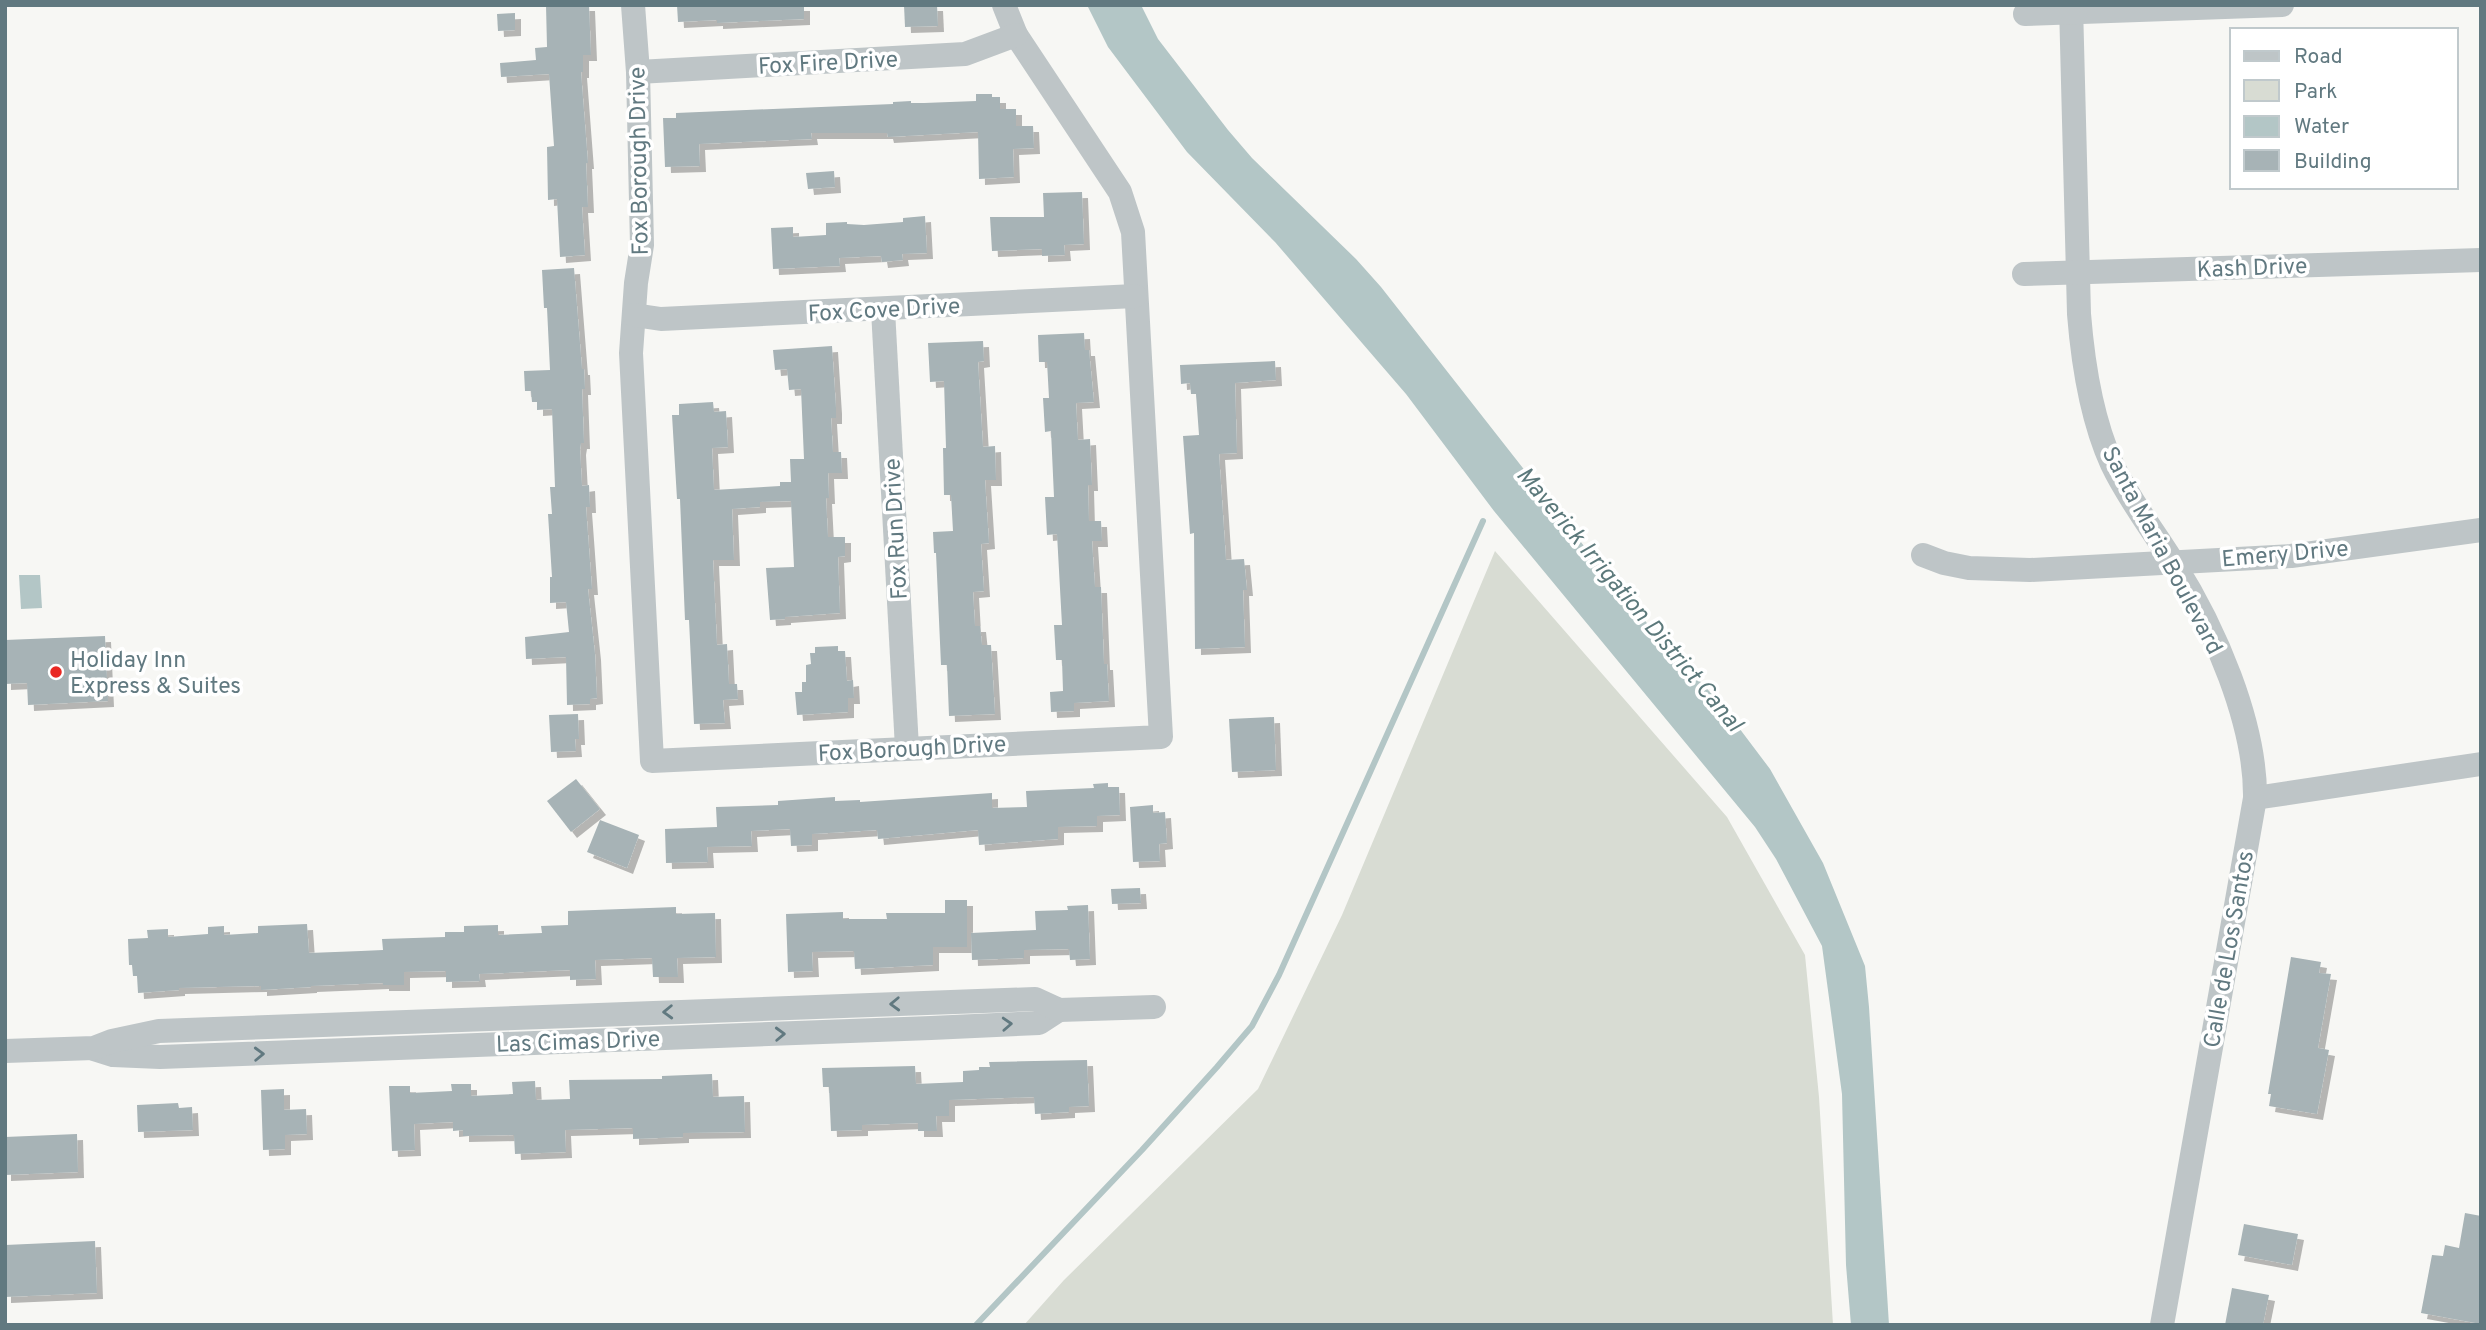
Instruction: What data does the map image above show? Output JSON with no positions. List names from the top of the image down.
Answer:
{
  "streets": {
    "street": [
      "Fox Fire Drive",
      "Fox Borough Drive",
      "Kash Drive",
      "Fox Cove Drive",
      "Fox Run Drive",
      "Santa Maria Boulevard",
      "Emery Drive",
      "Calle de Los Santos",
      "Las Cimas Drive"
    ]
  },
  "crossings": [
    ["Fox Fire Drive", "Fox Borough Drive"],
    ["Fox Borough Drive", "Fox Cove Drive"],
    ["Fox Borough Drive", "Fox Run Drive"],
    ["Kash Drive", "Santa Maria Boulevard"],
    ["Fox Cove Drive", "Fox Run Drive"],
    ["Santa Maria Boulevard", "Emery Drive"],
    ["Santa Maria Boulevard", "Calle de Los Santos"]
  ],
  "water": ["Maverick Irrigation District Canal"],
  "places": ["Holiday Inn Express & Suites"],
  "legend": [
    "Road",
    "Park",
    "Water",
    "Building"
  ]
}
